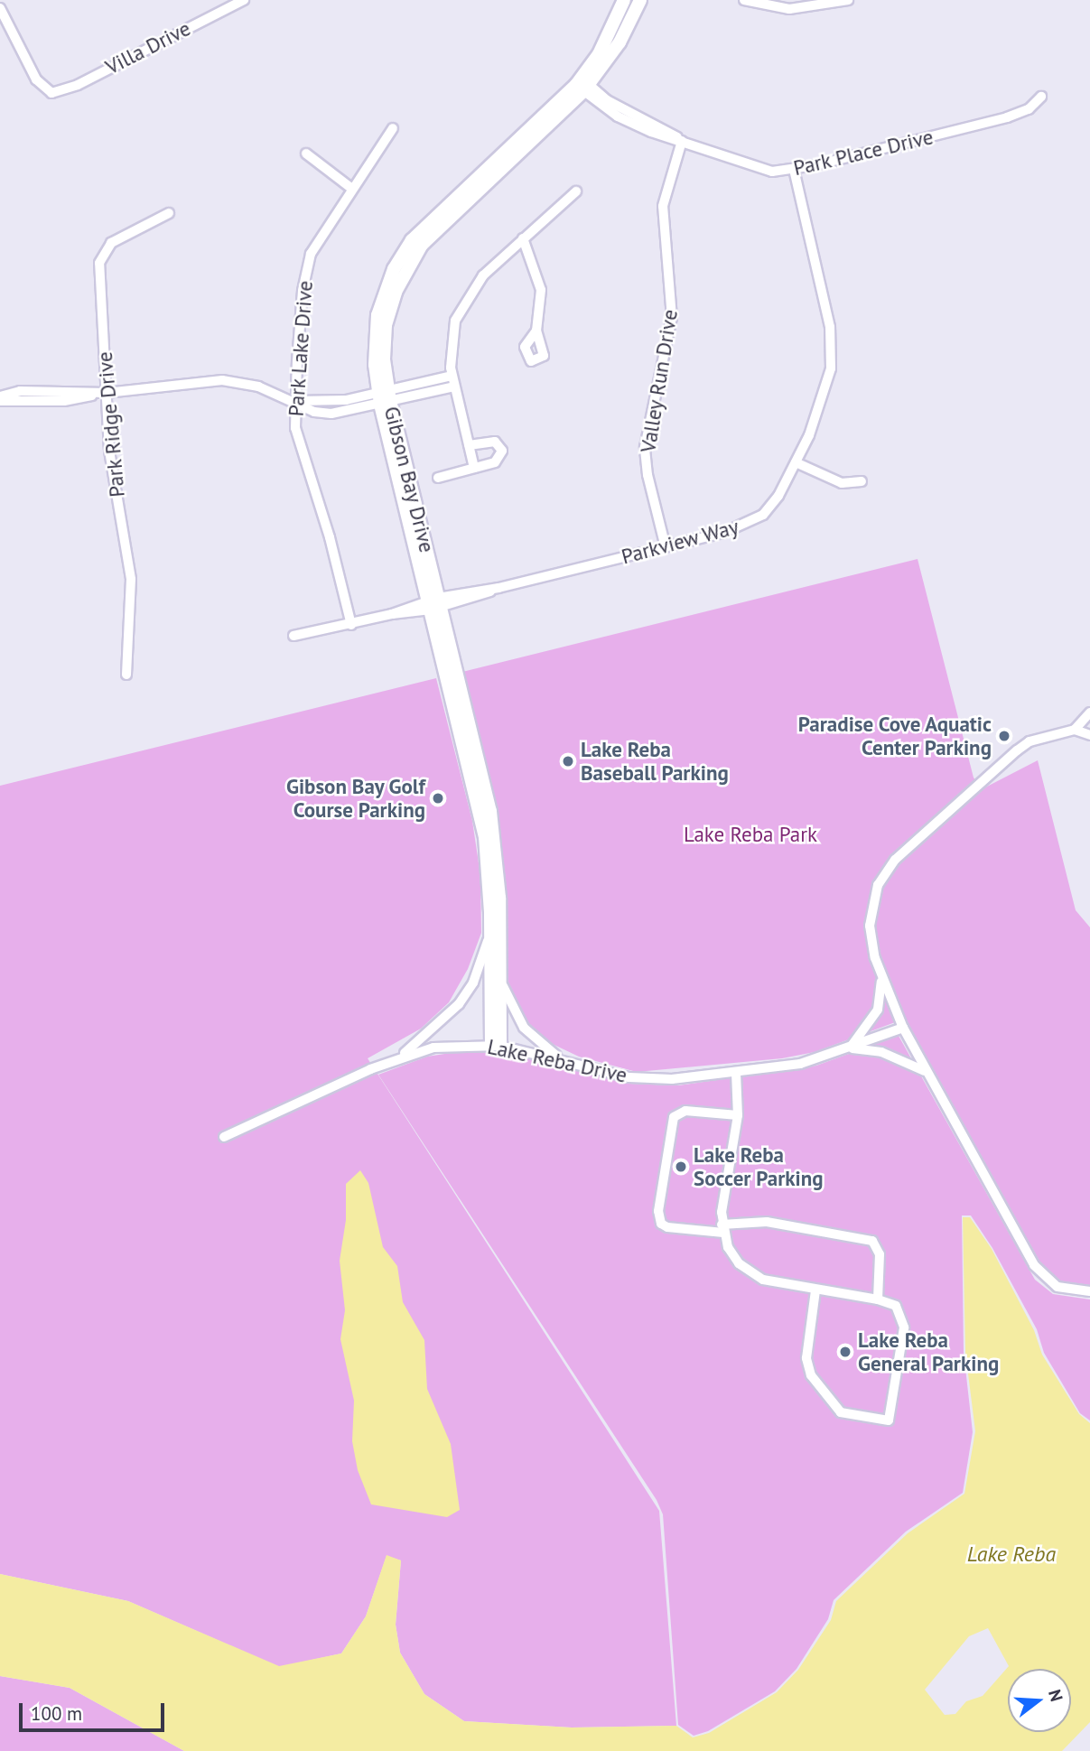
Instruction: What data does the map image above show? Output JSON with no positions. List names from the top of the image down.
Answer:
{
  "streets": {
    "street": [
      "Villa Drive",
      "Park Place Drive",
      "Park Lake Drive",
      "Valley Run Drive",
      "Park Ridge Drive",
      "Gibson Bay Drive",
      "Parkview Way",
      "Lake Reba Drive"
    ]
  },
  "crossings": [
    ["Park Place Drive", "Valley Run Drive"],
    ["Park Place Drive", "Gibson Bay Drive"],
    ["Park Place Drive", "Parkview Way"],
    ["Park Lake Drive", "Parkview Way"],
    ["Valley Run Drive", "Parkview Way"],
    ["Gibson Bay Drive", "Parkview Way"],
    ["Gibson Bay Drive", "Lake Reba Drive"]
  ],
  "water": ["Lake Reba"],
  "parks": ["Lake Reba Park"],
  "places": [
    "Paradise Cove Aquatic Center Parking",
    "Lake Reba Baseball Parking",
    "Gibson Bay Golf Course Parking",
    "Lake Reba Soccer Parking",
    "Lake Reba General Parking"
  ],
  "scale_bar": "100 m",
  "north": "right"
}
